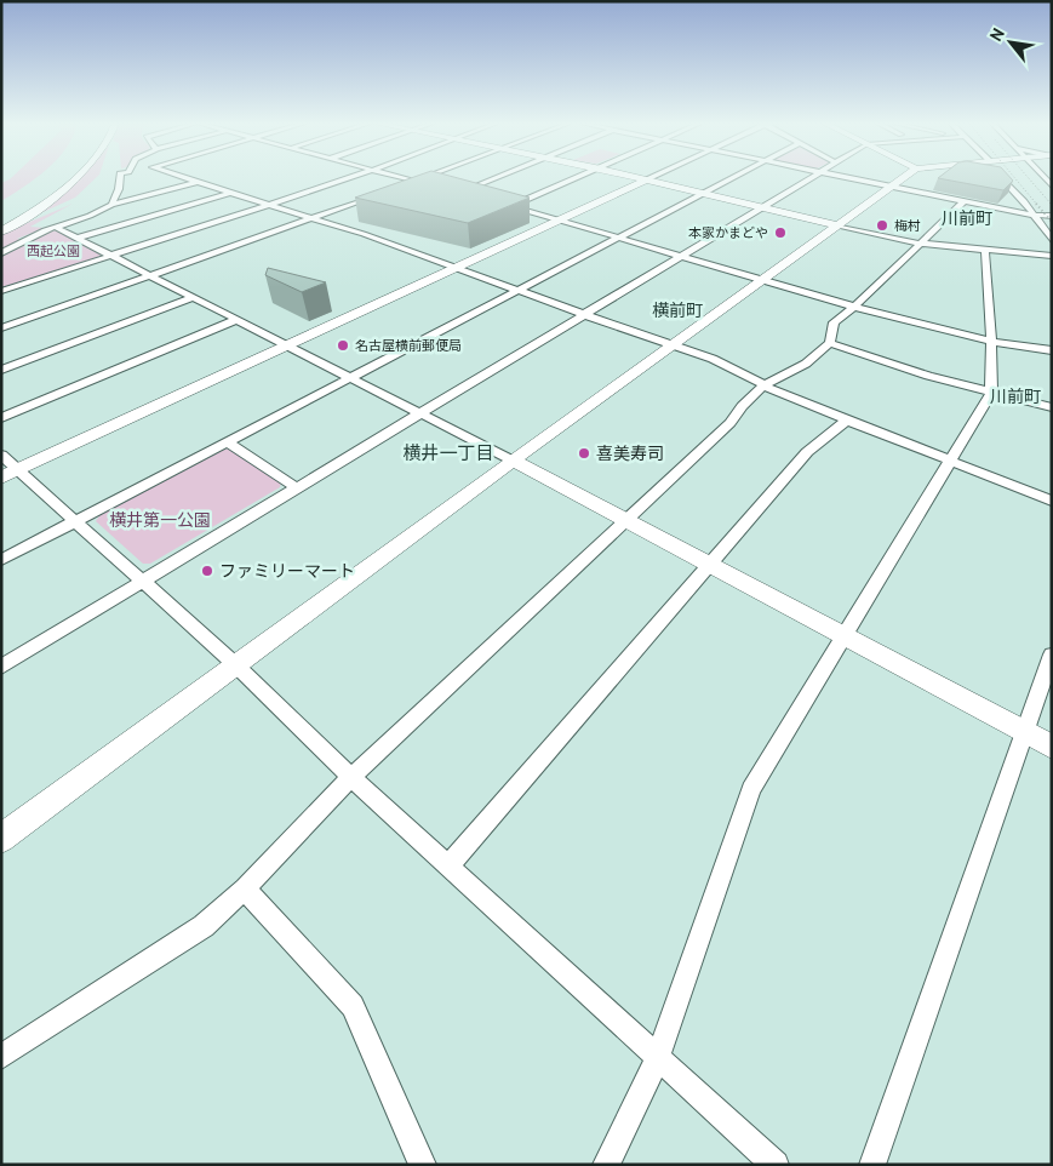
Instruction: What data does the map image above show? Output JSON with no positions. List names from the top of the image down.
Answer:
{
  "districts": [
    "川前町",
    "横前町",
    "川前町",
    "横井一丁目"
  ],
  "parks": ["西起公園", "横井第一公園"],
  "places": [
    "梅村",
    "本家かまどや",
    "名古屋横前郵便局",
    "喜美寿司",
    "ファミリーマート"
  ],
  "north": "top left"
}
